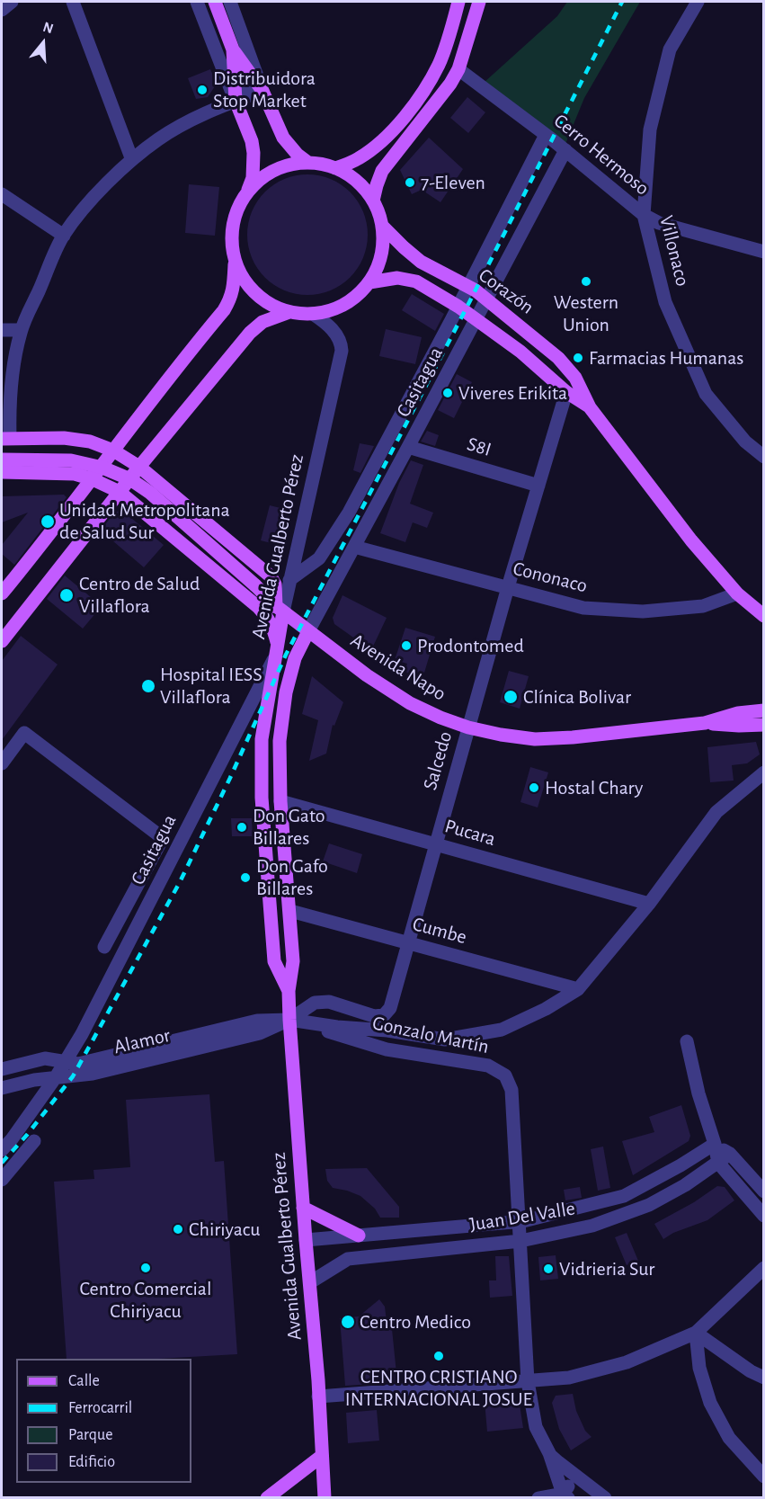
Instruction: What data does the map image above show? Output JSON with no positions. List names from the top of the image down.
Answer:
{
  "streets": {
    "main road": ["Corazón", "Avenida Gualberto Pérez", "Avenida Napo"],
    "street": [
      "Cerro Hermoso",
      "Villonaco",
      "Casitagua",
      "S8I",
      "Cononaco",
      "Salcedo",
      "Pucara",
      "Cumbe",
      "Gonzalo Martín",
      "Alamor",
      "Juan Del Valle"
    ]
  },
  "crossings": [
    ["Cerro Hermoso", "Villonaco"],
    ["Cerro Hermoso", "Casitagua"],
    ["Corazón", "Casitagua"],
    ["Corazón", "Avenida Gualberto Pérez"],
    ["Corazón", "Cononaco"],
    ["Corazón", "Salcedo"],
    ["Casitagua", "S8I"],
    ["Casitagua", "Avenida Gualberto Pérez"],
    ["Casitagua", "Cononaco"],
    ["Casitagua", "Avenida Napo"],
    ["Casitagua", "Alamor"],
    ["S8I", "Salcedo"],
    ["Avenida Gualberto Pérez", "Avenida Napo"],
    ["Avenida Gualberto Pérez", "Pucara"],
    ["Avenida Gualberto Pérez", "Cumbe"],
    ["Avenida Gualberto Pérez", "Gonzalo Martín"],
    ["Avenida Gualberto Pérez", "Alamor"],
    ["Avenida Gualberto Pérez", "Juan Del Valle"],
    ["Cononaco", "Salcedo"],
    ["Avenida Napo", "Salcedo"],
    ["Salcedo", "Pucara"],
    ["Salcedo", "Cumbe"],
    ["Salcedo", "Alamor"],
    ["Gonzalo Martín", "Alamor"],
    ["Gonzalo Martín", "Juan Del Valle"]
  ],
  "places": [
    "Distribuidora Stop Market",
    "7-Eleven",
    "Western Union",
    "Farmacias Humanas",
    "Viveres Erikita",
    "Unidad Metropolitana de Salud Sur",
    "Centro de Salud Villaflora",
    "Prodontomed",
    "Hospital IESS Villaflora",
    "Clínica Bolivar",
    "Hostal Chary",
    "Don Gato Billares",
    "Don Gafo Billares",
    "Chiriyacu",
    "Centro Comercial Chiriyacu",
    "Vidrieria Sur",
    "Centro Medico",
    "CENTRO CRISTIANO INTERNACIONAL JOSUE"
  ],
  "legend": [
    "Calle",
    "Ferrocarril",
    "Parque",
    "Edificio"
  ],
  "north": "top"
}
